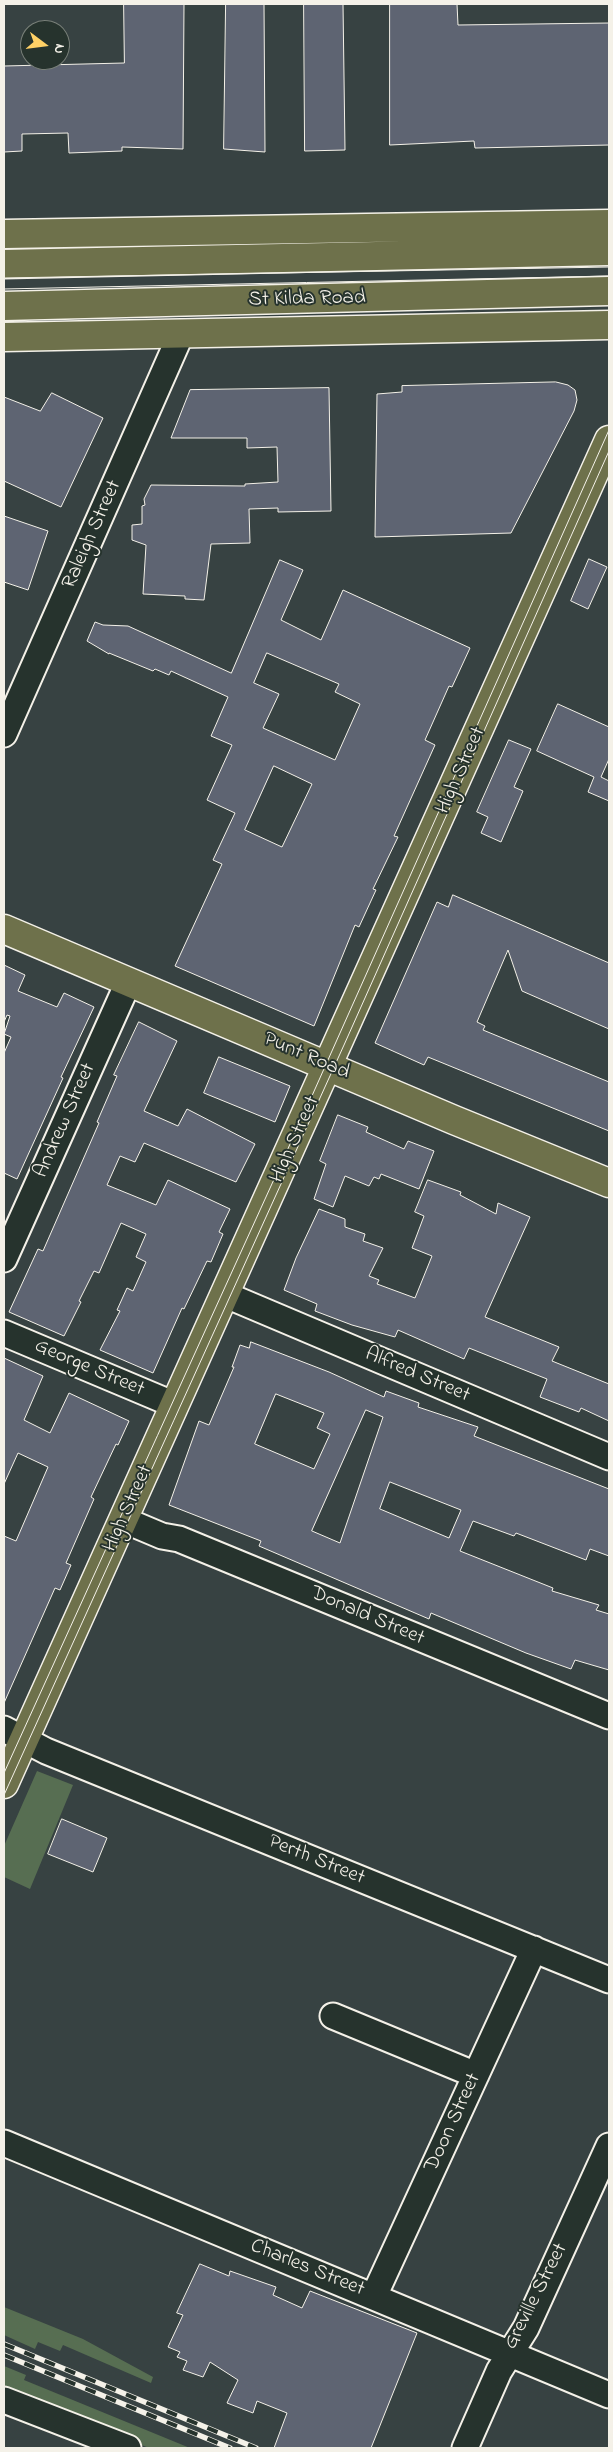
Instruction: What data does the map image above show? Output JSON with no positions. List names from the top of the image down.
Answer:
{
  "streets": {
    "main road": ["St Kilda Road", "High Street", "Punt Road"],
    "street": [
      "Raleigh Street",
      "Andrew Street",
      "George Street",
      "Alfred Street",
      "Donald Street",
      "Perth Street",
      "Doon Street",
      "Charles Street",
      "Greville Street"
    ]
  },
  "crossings": [
    ["St Kilda Road", "Raleigh Street"],
    ["High Street", "Punt Road"],
    ["High Street", "George Street"],
    ["High Street", "Alfred Street"],
    ["High Street", "Donald Street"],
    ["High Street", "Perth Street"],
    ["Punt Road", "Andrew Street"],
    ["Perth Street", "Doon Street"],
    ["Doon Street", "Charles Street"],
    ["Charles Street", "Greville Street"]
  ],
  "north": "right"
}
